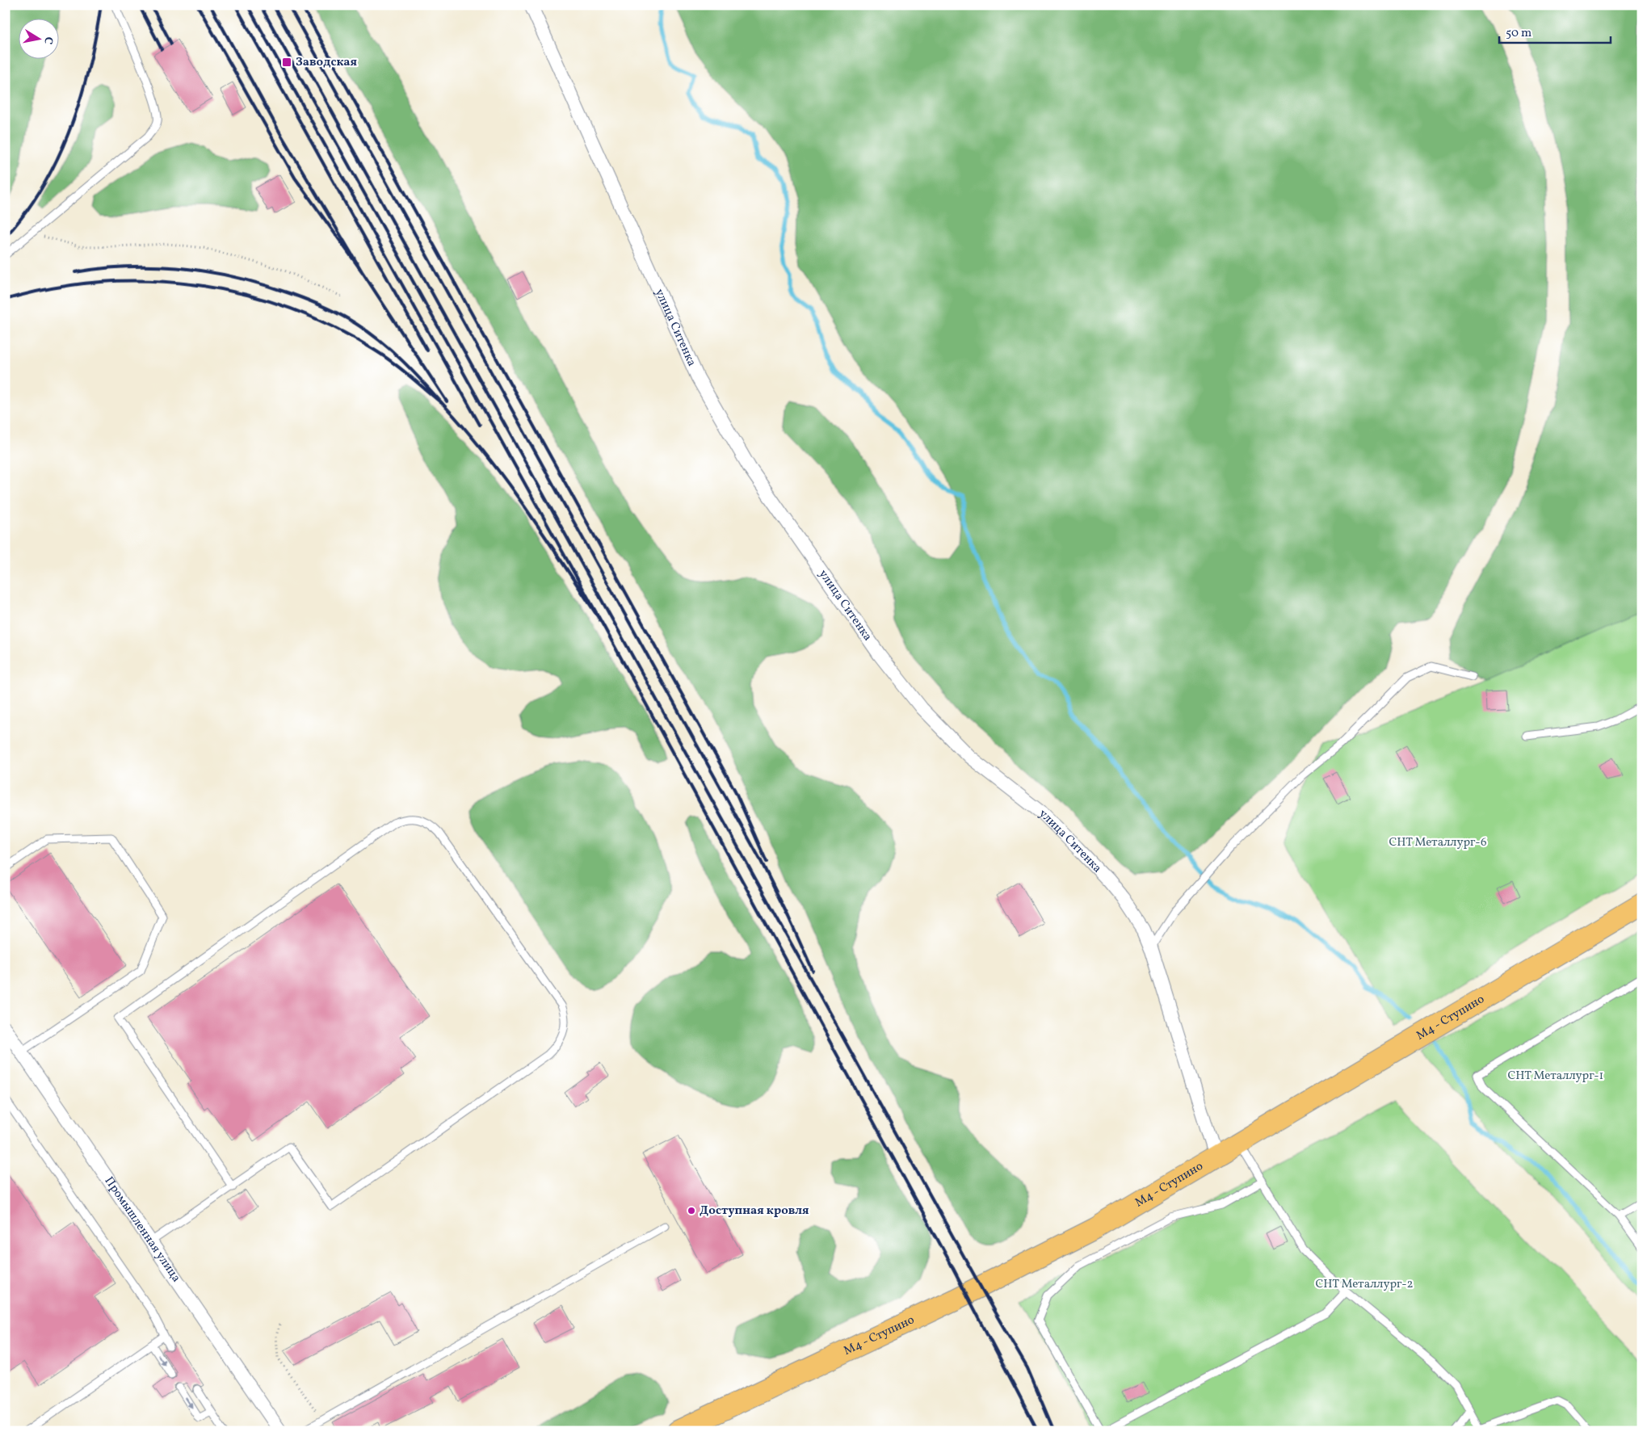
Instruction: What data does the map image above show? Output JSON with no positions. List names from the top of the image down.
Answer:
{
  "streets": {
    "main road": ["М4 - Ступино"],
    "street": ["улица Ситенка", "Промышленная улица"]
  },
  "crossings": [
    ["улица Ситенка", "М4 - Ступино"]
  ],
  "parks": ["СНТ Металлург-6", "СНТ Металлург-1", "СНТ Металлург-2"],
  "places": {
    "transit": ["Заводская"],
    "other": ["Доступная кровля"]
  },
  "scale_bar": "50 m",
  "north": "right"
}
